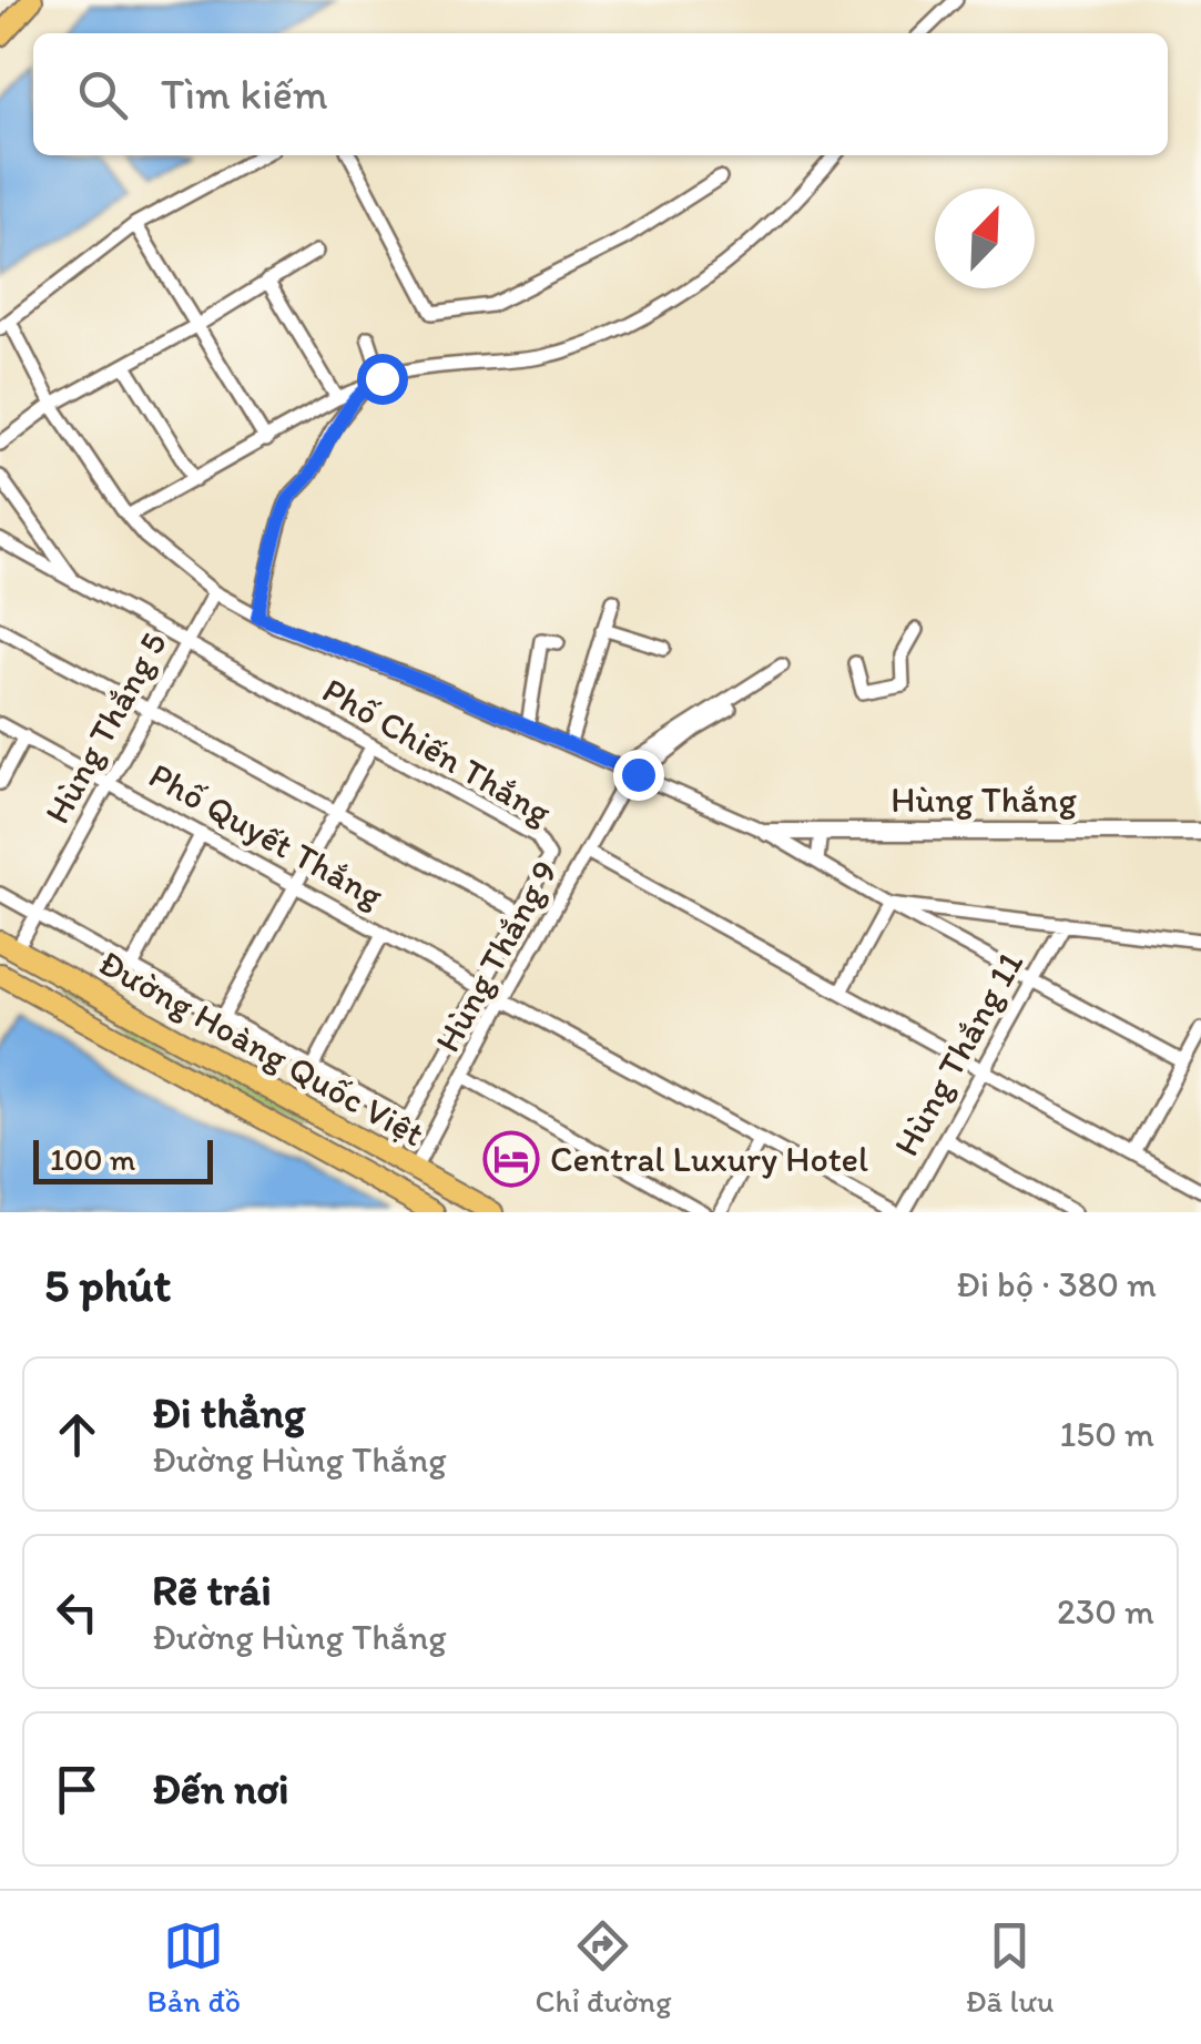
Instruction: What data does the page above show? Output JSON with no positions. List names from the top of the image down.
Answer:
{
  "streets": {
    "main road": ["Đường Hoàng Quốc Việt"],
    "street": [
      "Hùng Thắng 5",
      "Phố Chiến Thắng",
      "Hùng Thắng",
      "Phố Quyết Thắng",
      "Hùng Thắng 9",
      "Hùng Thắng 11"
    ]
  },
  "crossings": [
    ["Hùng Thắng 5", "Phố Chiến Thắng"],
    ["Hùng Thắng 5", "Phố Quyết Thắng"],
    ["Hùng Thắng 5", "Đường Hoàng Quốc Việt"],
    ["Phố Quyết Thắng", "Hùng Thắng 9"],
    ["Hùng Thắng 9", "Đường Hoàng Quốc Việt"]
  ],
  "places": {
    "hotel": ["Central Luxury Hotel"]
  },
  "scale_bar": "100 m",
  "north": "top right",
  "page": {
    "search": "Tìm kiếm",
    "scale": "100 m",
    "heading": ["5 phút", "Đi bộ · 380 m"],
    "list": [
      ["Đi thẳng", "Đường Hùng Thắng", "150 m"],
      ["Rẽ trái", "Đường Hùng Thắng", "230 m"],
      "Đến nơi"
    ],
    "nav": ["Bản đồ", "Chỉ đường", "Đã lưu"]
  }
}
